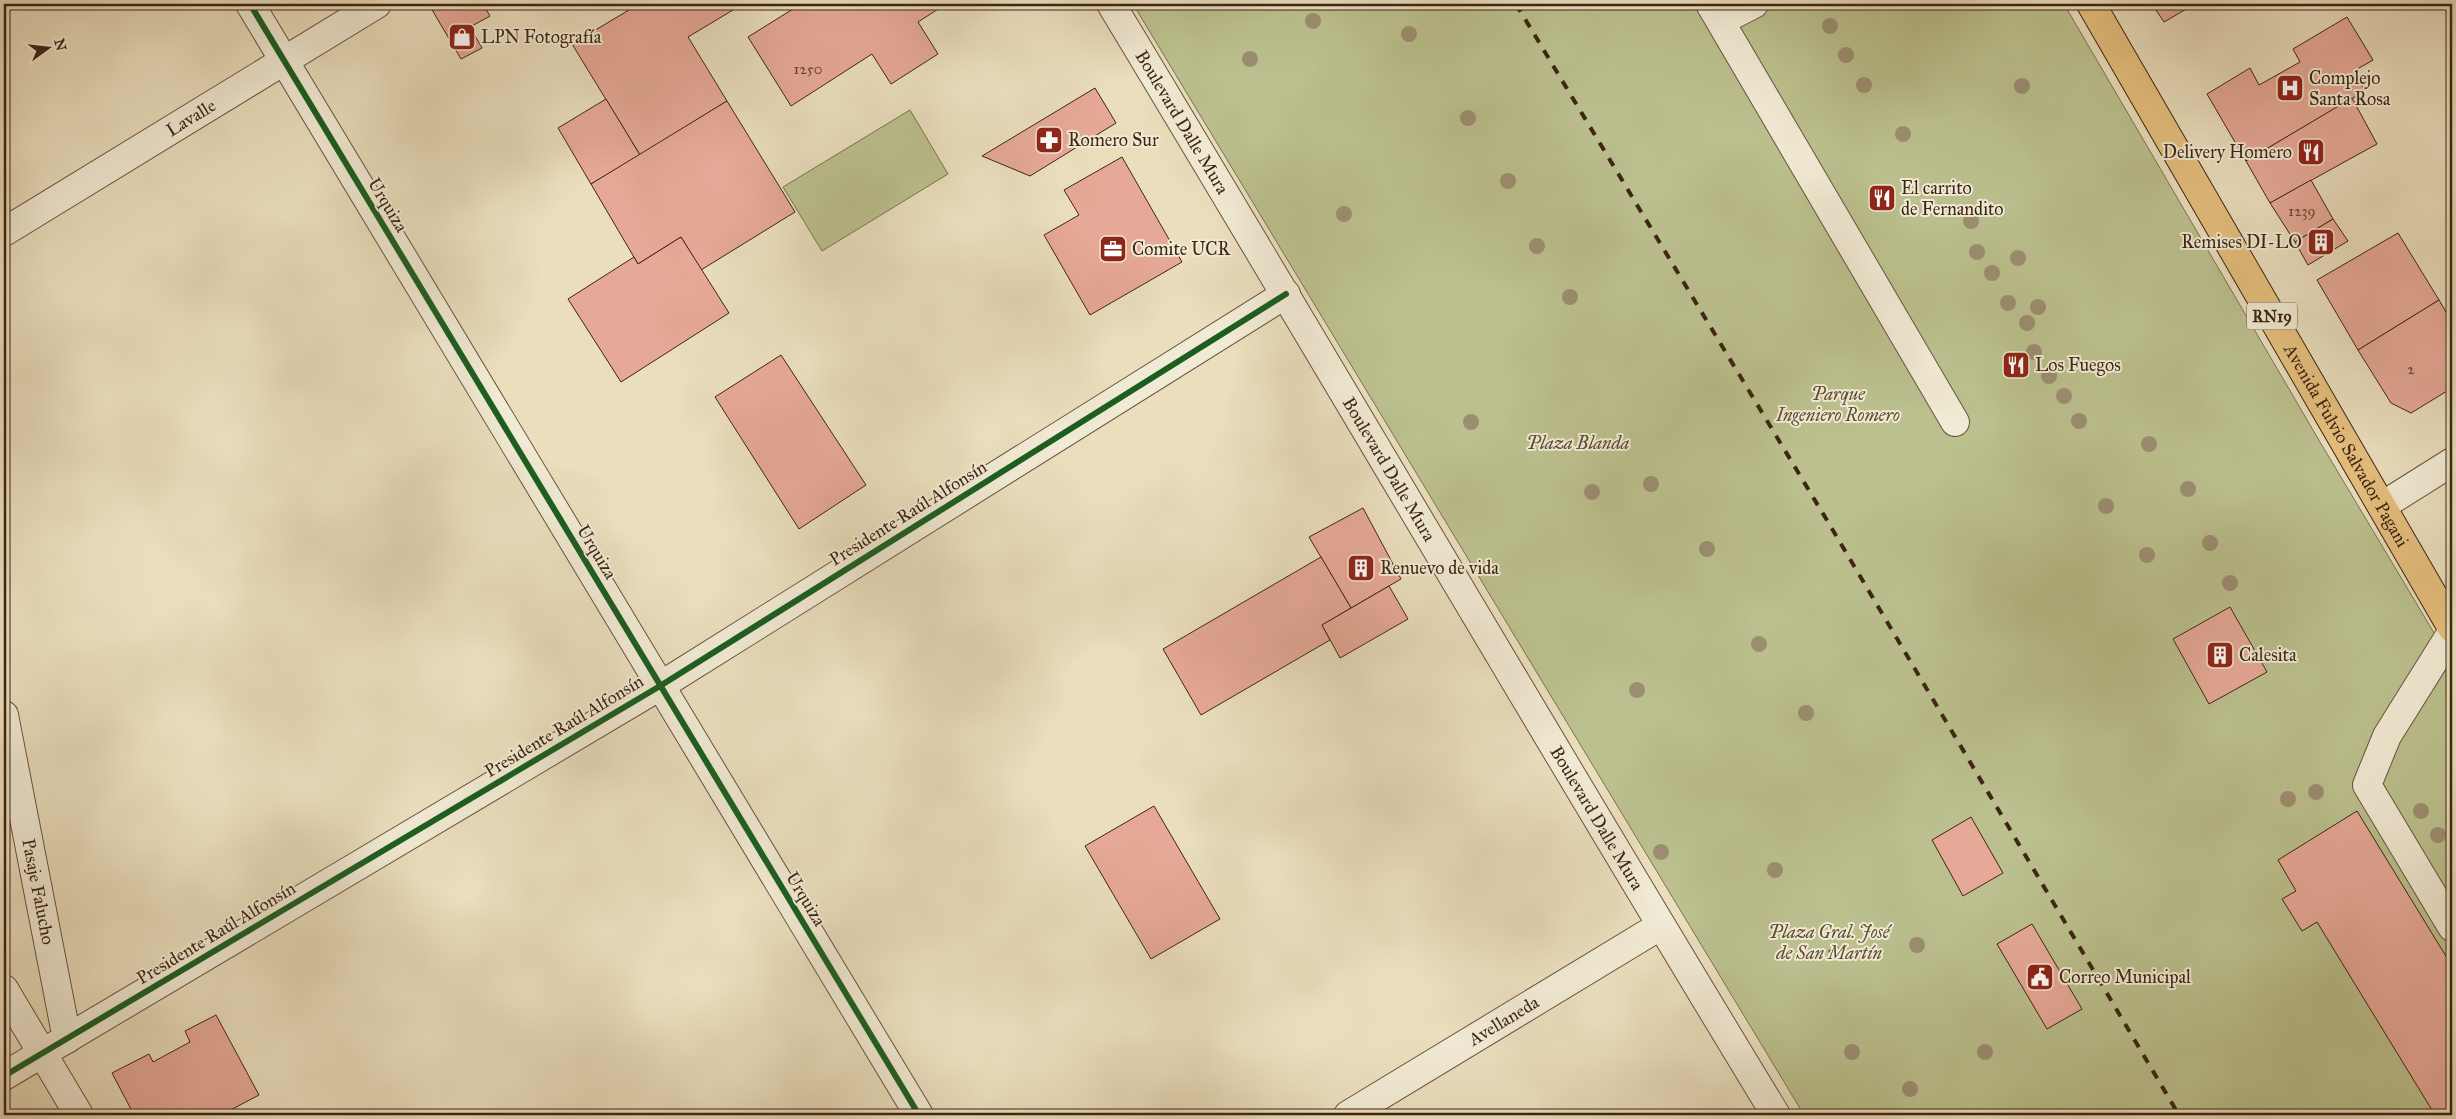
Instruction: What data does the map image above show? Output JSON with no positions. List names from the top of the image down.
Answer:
{
  "streets": {
    "highway": ["RN19", "Avenida Fulvio Salvador Pagani"],
    "street": [
      "Lavalle",
      "Boulevard Dalle Mura",
      "Urquiza",
      "Presidente Raúl Alfonsín",
      "Pasaje Falucho",
      "Avellaneda"
    ]
  },
  "crossings": [
    ["Lavalle", "Urquiza"],
    ["Boulevard Dalle Mura", "Presidente Raúl Alfonsín"],
    ["Boulevard Dalle Mura", "Avellaneda"],
    ["Urquiza", "Presidente Raúl Alfonsín"],
    ["Presidente Raúl Alfonsín", "Pasaje Falucho"]
  ],
  "parks": ["Parque Ingeniero Romero", "Plaza Blanda", "Plaza Gral. José de San Martín"],
  "places": {
    "shop": ["LPN Fotografía"],
    "hospital": ["Complejo Santa Rosa"],
    "pharmacy": ["Romero Sur"],
    "restaurant": ["Delivery Homero", "El carrito de Fernandito", "Los Fuegos"],
    "building": ["Remises DI-LO", "Renuevo de vida", "Calesita"],
    "office": ["Comite UCR"],
    "public building": ["Correo Municipal"]
  },
  "house_numbers": ["1250", "1239", "2"],
  "north": "right"
}
